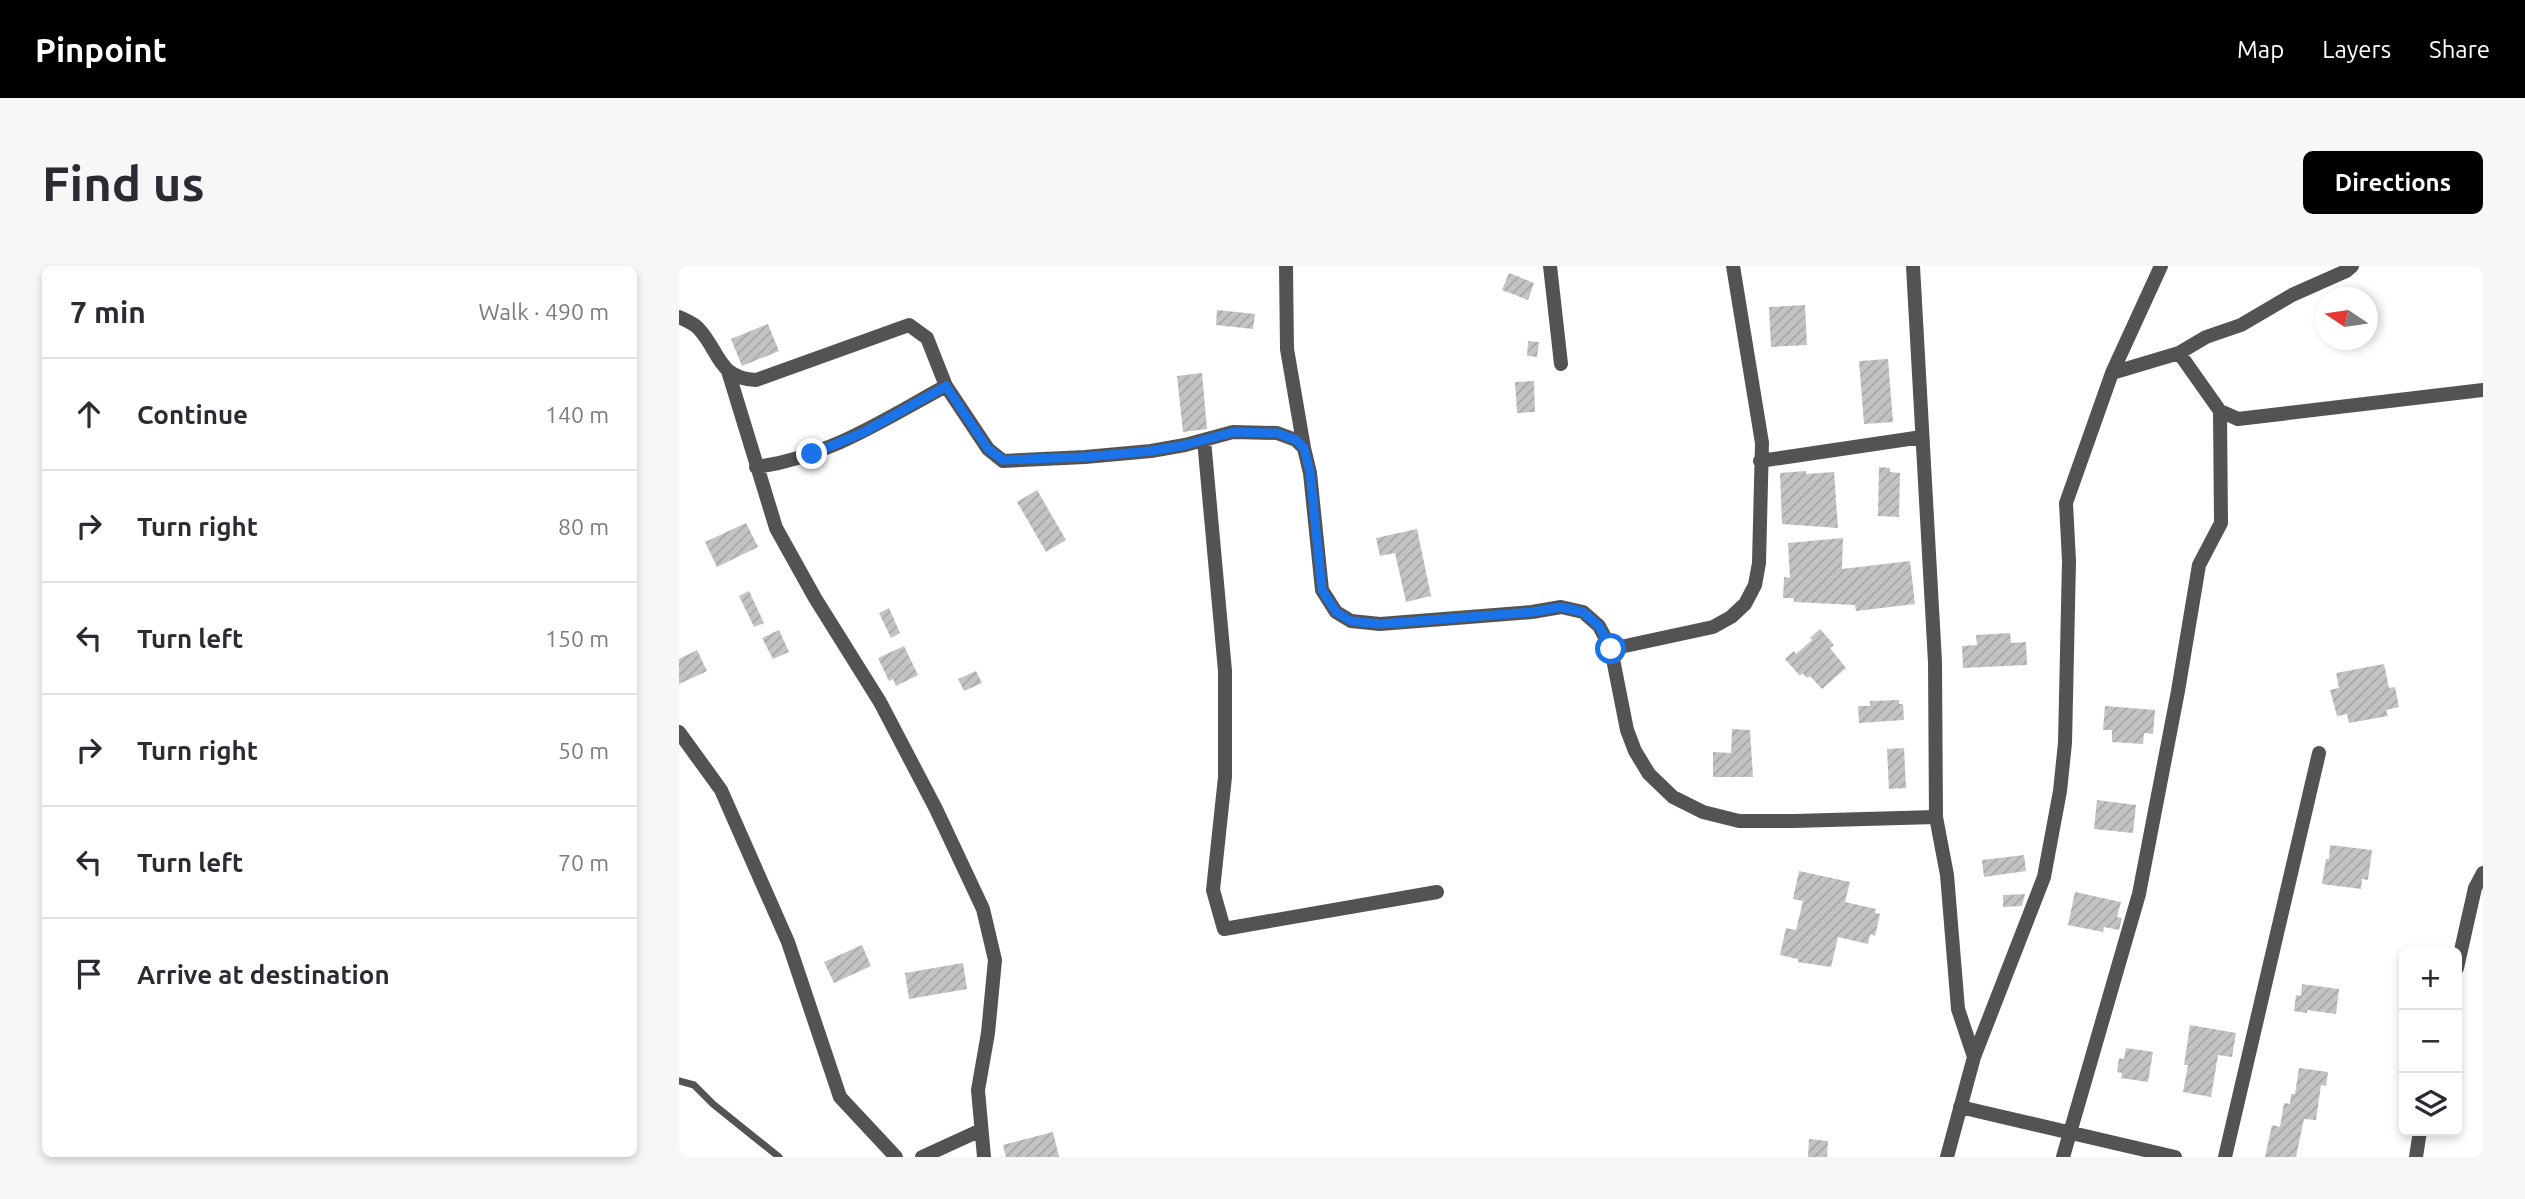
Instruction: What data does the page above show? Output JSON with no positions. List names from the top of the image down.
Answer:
{
  "north": "left",
  "page": {
    "header": "Pinpoint",
    "nav": ["Map", "Layers", "Share"],
    "buttons": "Directions",
    "title": "Find us",
    "heading": ["7 min", "Walk · 490 m"],
    "list": [
      ["Continue", "140 m"],
      ["Turn right", "80 m"],
      ["Turn left", "150 m"],
      ["Turn right", "50 m"],
      ["Turn left", "70 m"],
      "Arrive at destination"
    ],
    "map_buttons": ["+", "−"]
  }
}
